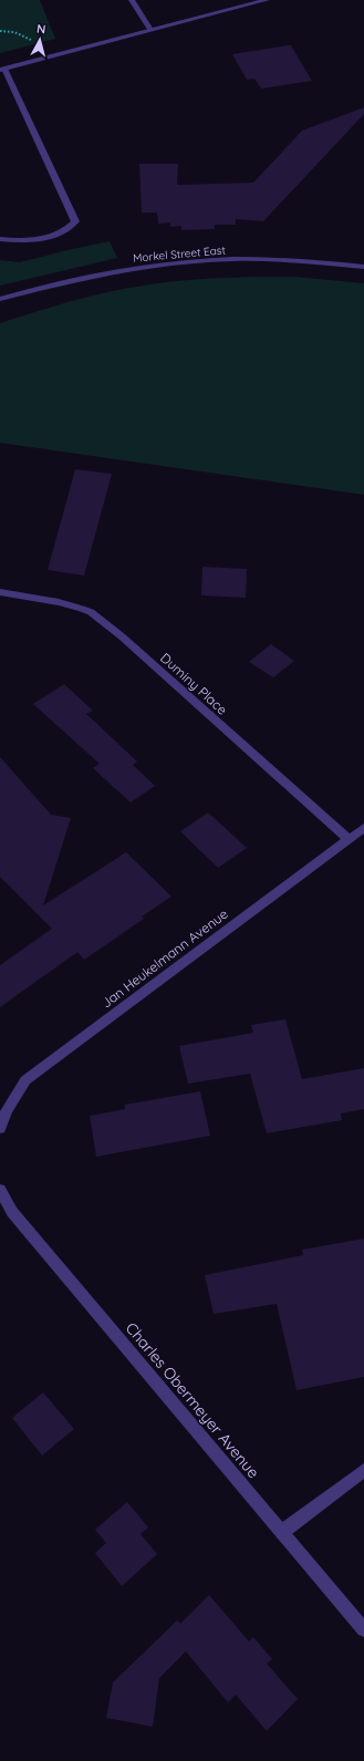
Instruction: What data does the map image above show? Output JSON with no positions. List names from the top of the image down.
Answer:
{
  "streets": {
    "street": [
      "Morkel Street East",
      "Duminy Place",
      "Jan Heukelmann Avenue",
      "Charles Obermeyer Avenue"
    ]
  },
  "crossings": [
    ["Duminy Place", "Jan Heukelmann Avenue"]
  ],
  "north": "top"
}
